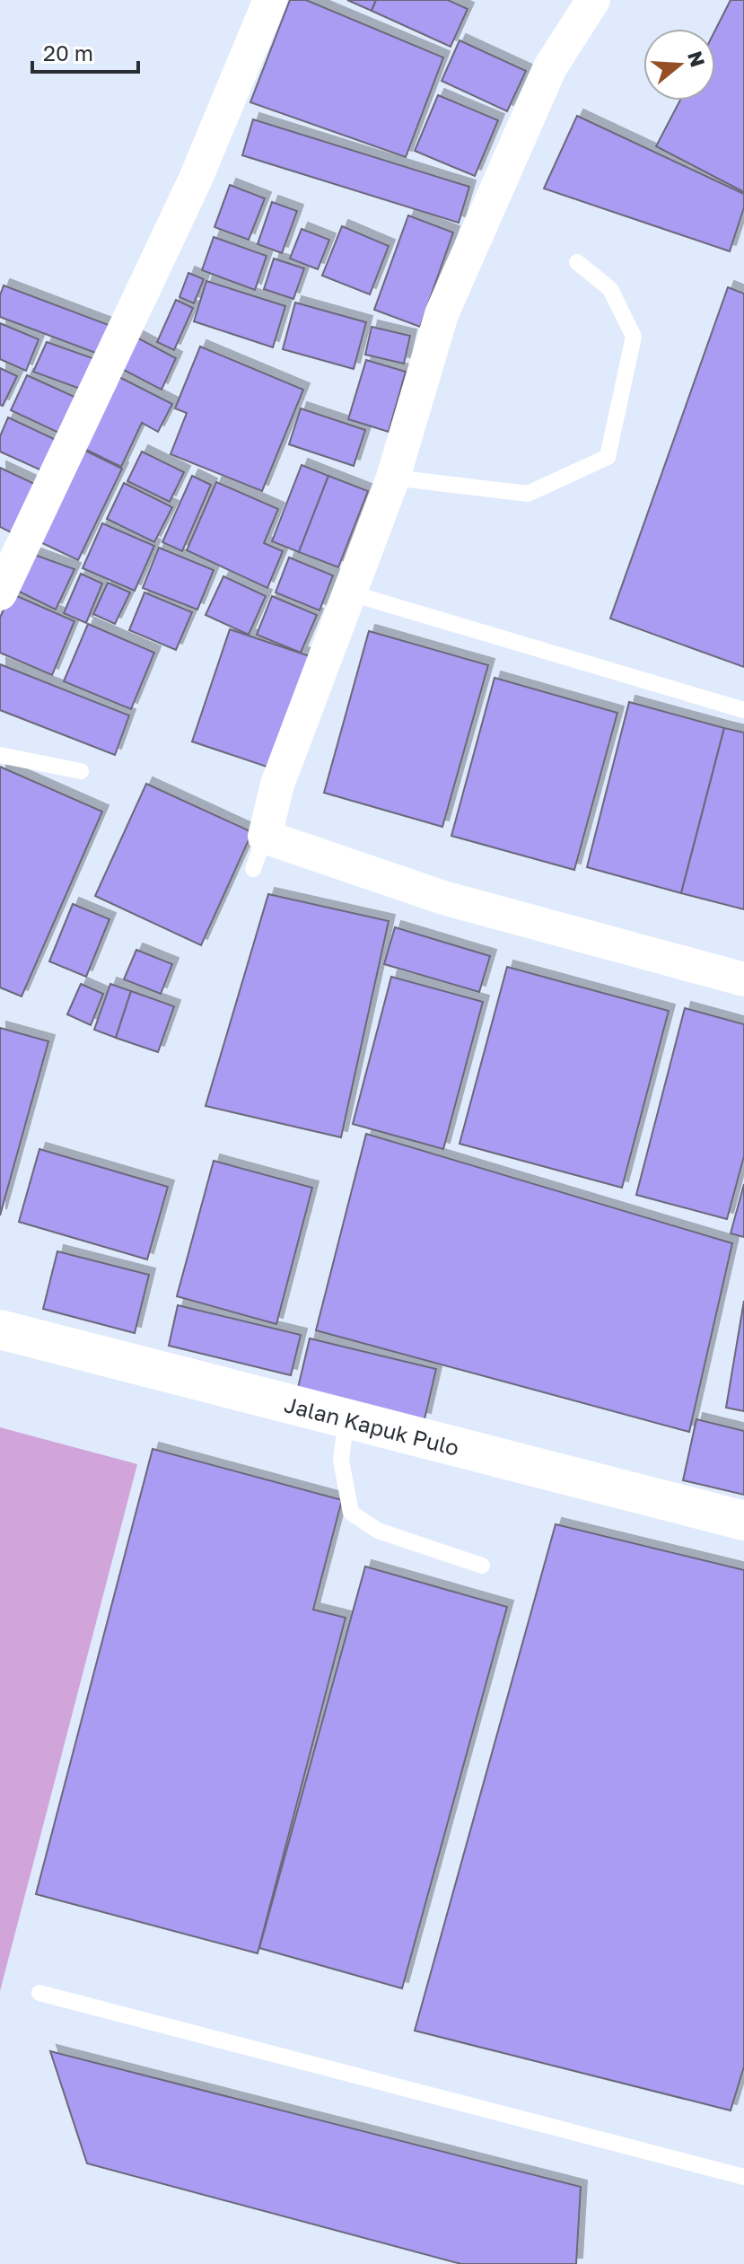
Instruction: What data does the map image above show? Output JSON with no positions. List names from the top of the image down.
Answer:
{
  "streets": {
    "street": ["Jalan Kapuk Pulo"]
  },
  "scale_bar": "20 m",
  "north": "right"
}
